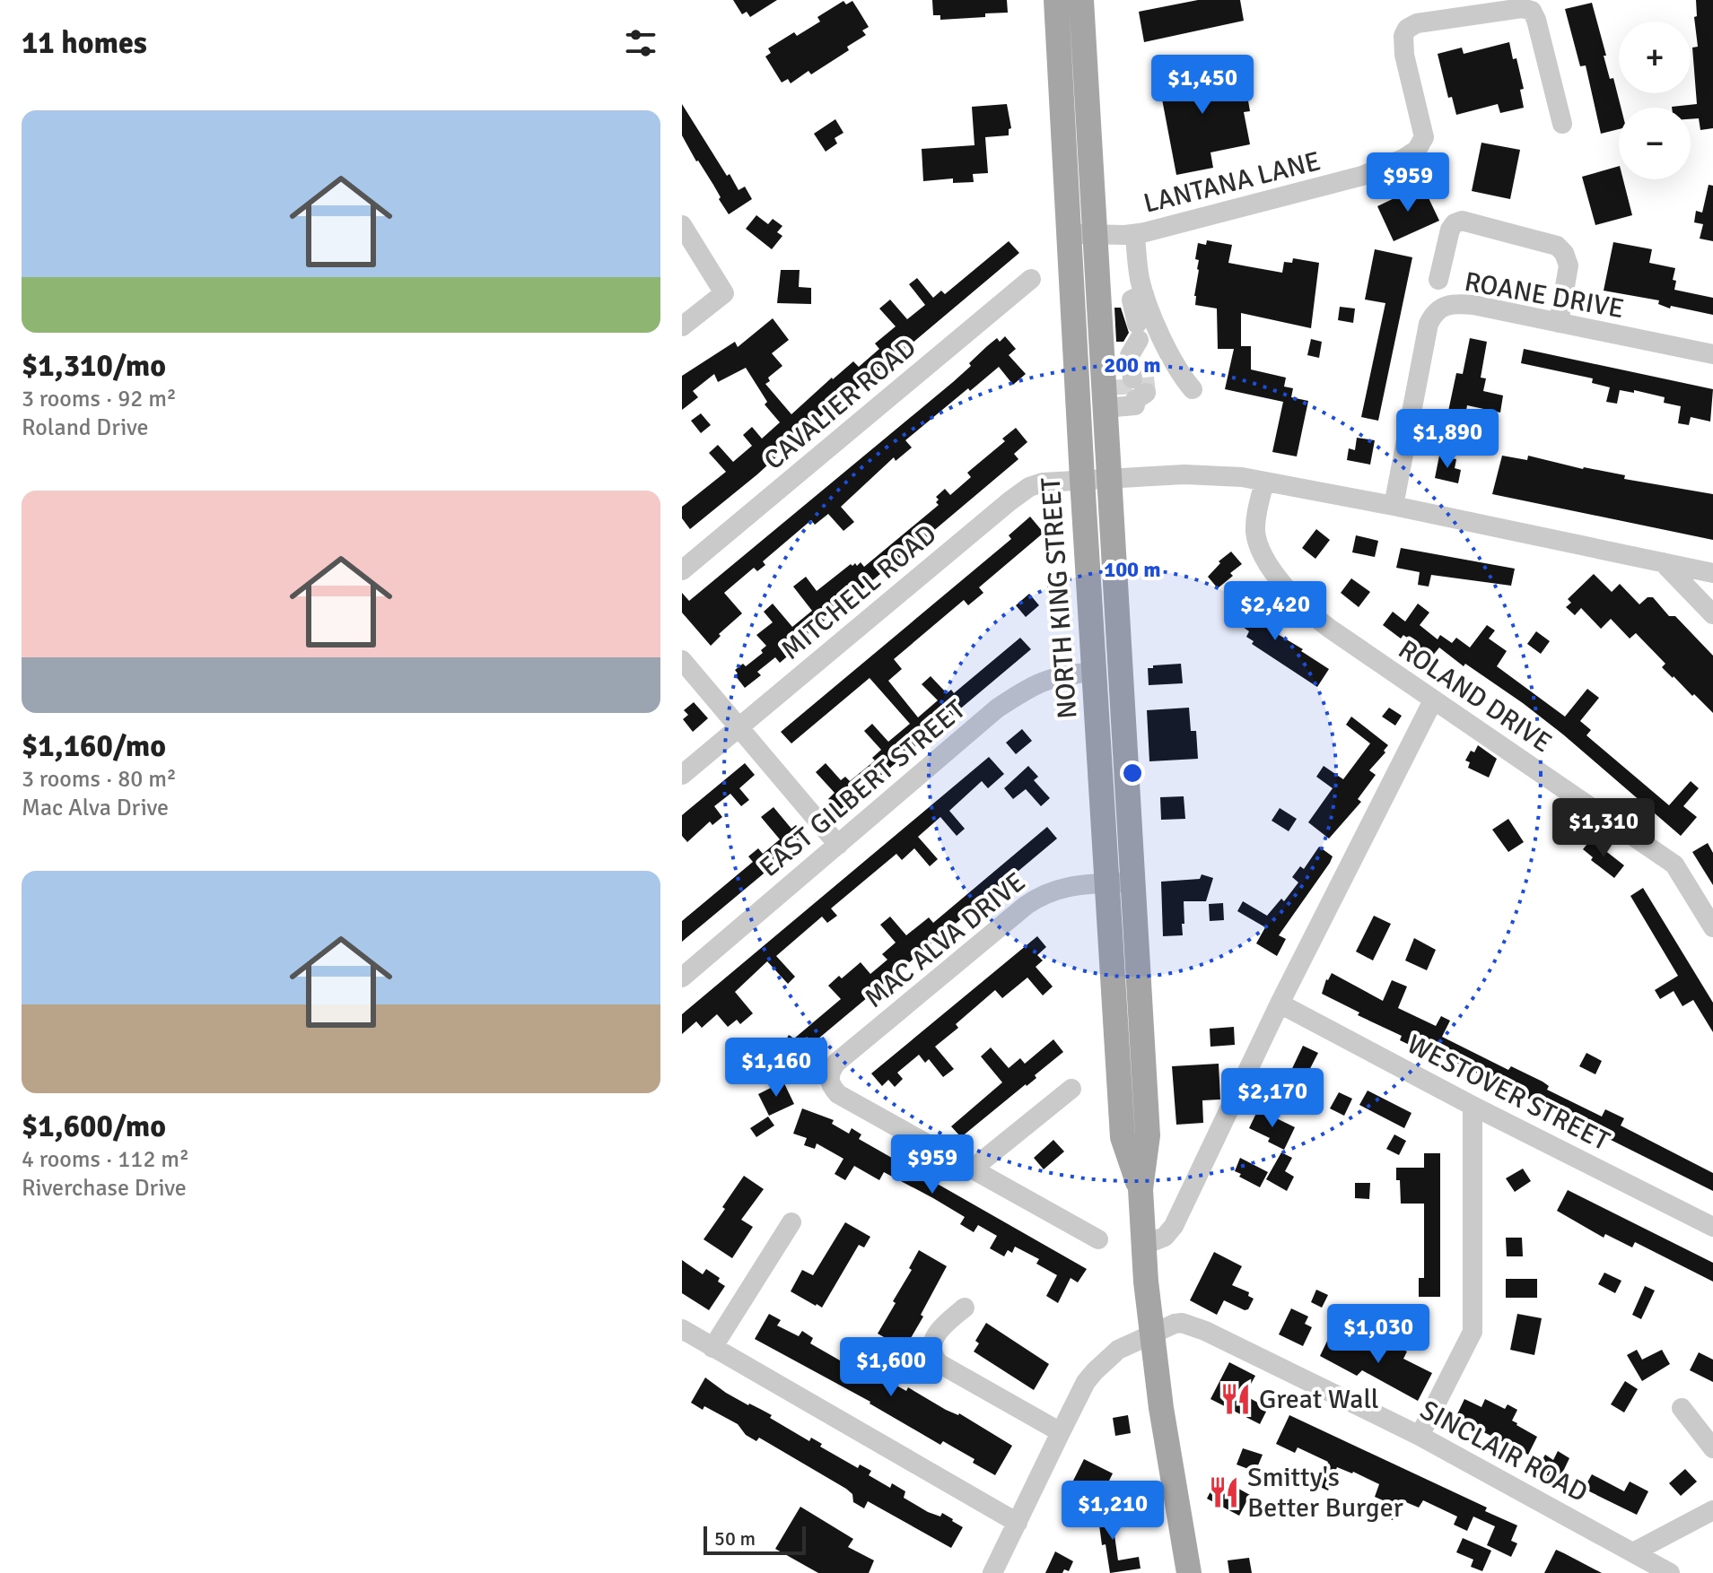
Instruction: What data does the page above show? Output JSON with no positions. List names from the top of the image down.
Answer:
{
  "streets": {
    "main road": ["NORTH KING STREET"],
    "street": [
      "LANTANA LANE",
      "ROANE DRIVE",
      "CAVALIER ROAD",
      "MITCHELL ROAD",
      "ROLAND DRIVE",
      "EAST GILBERT STREET",
      "MAC ALVA DRIVE",
      "WESTOVER STREET",
      "SINCLAIR ROAD"
    ]
  },
  "crossings": [
    ["LANTANA LANE", "NORTH KING STREET"],
    ["ROANE DRIVE", "MITCHELL ROAD"],
    ["MITCHELL ROAD", "NORTH KING STREET"],
    ["MITCHELL ROAD", "ROLAND DRIVE"],
    ["NORTH KING STREET", "EAST GILBERT STREET"],
    ["NORTH KING STREET", "MAC ALVA DRIVE"],
    ["NORTH KING STREET", "SINCLAIR ROAD"]
  ],
  "places": {
    "restaurant": ["Great Wall", "Smitty's Better Burger"]
  },
  "scale_bar": "50 m",
  "page": {
    "heading": "11 homes",
    "map_buttons": ["+", "−"],
    "price": [
      "$1,450",
      "$959",
      "$1,890",
      "$2,420",
      "$1,310",
      "$1,160",
      "$2,170",
      "$959",
      "$1,030",
      "$1,600",
      "$1,210"
    ],
    "list": [
      {
        "name": "$1,310/mo",
        "note": "3 rooms · 92 m² · Roland Drive"
      },
      {
        "name": "$1,160/mo",
        "note": "3 rooms · 80 m² · Mac Alva Drive"
      },
      {
        "name": "$1,600/mo",
        "note": "4 rooms · 112 m² · Riverchase Drive"
      }
    ],
    "scale": "50 m"
  },
  "rings": ["200 m", "100 m"]
}
